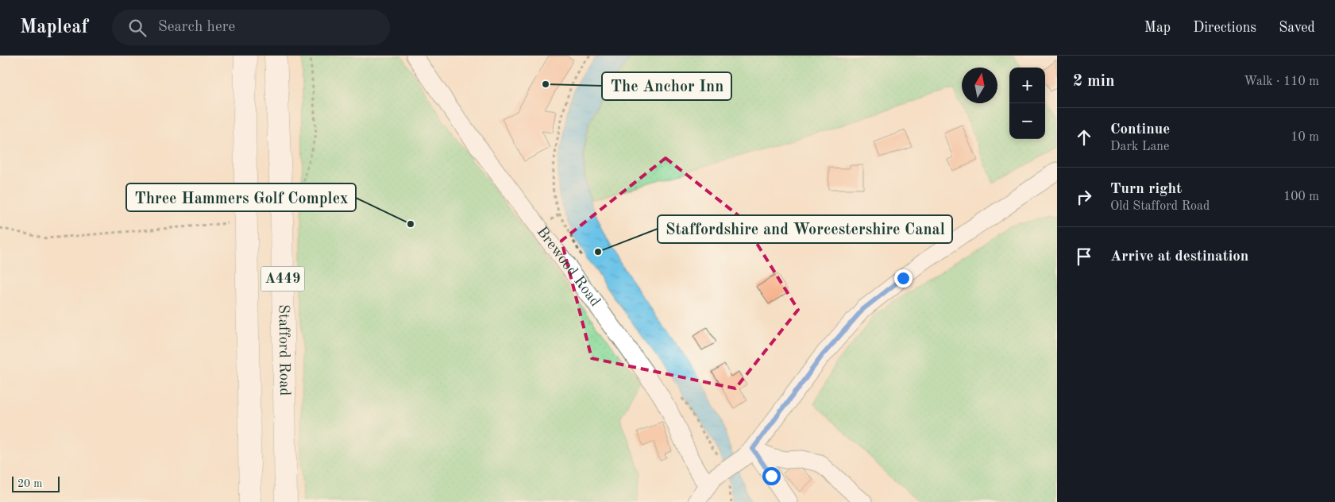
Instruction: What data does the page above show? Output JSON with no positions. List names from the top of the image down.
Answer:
{
  "streets": {
    "highway": ["A449", "Stafford Road"],
    "street": ["Brewood Road"]
  },
  "places": ["The Anchor Inn", "Three Hammers Golf Complex", "Staffordshire and Worcestershire Canal"],
  "scale_bar": "20 m",
  "north": "top",
  "page": {
    "header": "Mapleaf",
    "search": "Search here",
    "nav": ["Map", "Directions", "Saved"],
    "heading": ["2 min", "Walk · 110 m"],
    "map_buttons": ["+", "−"],
    "list": [
      ["Continue", "Dark Lane", "10 m"],
      ["Turn right", "Old Stafford Road", "100 m"],
      "Arrive at destination"
    ],
    "scale": "20 m"
  }
}
